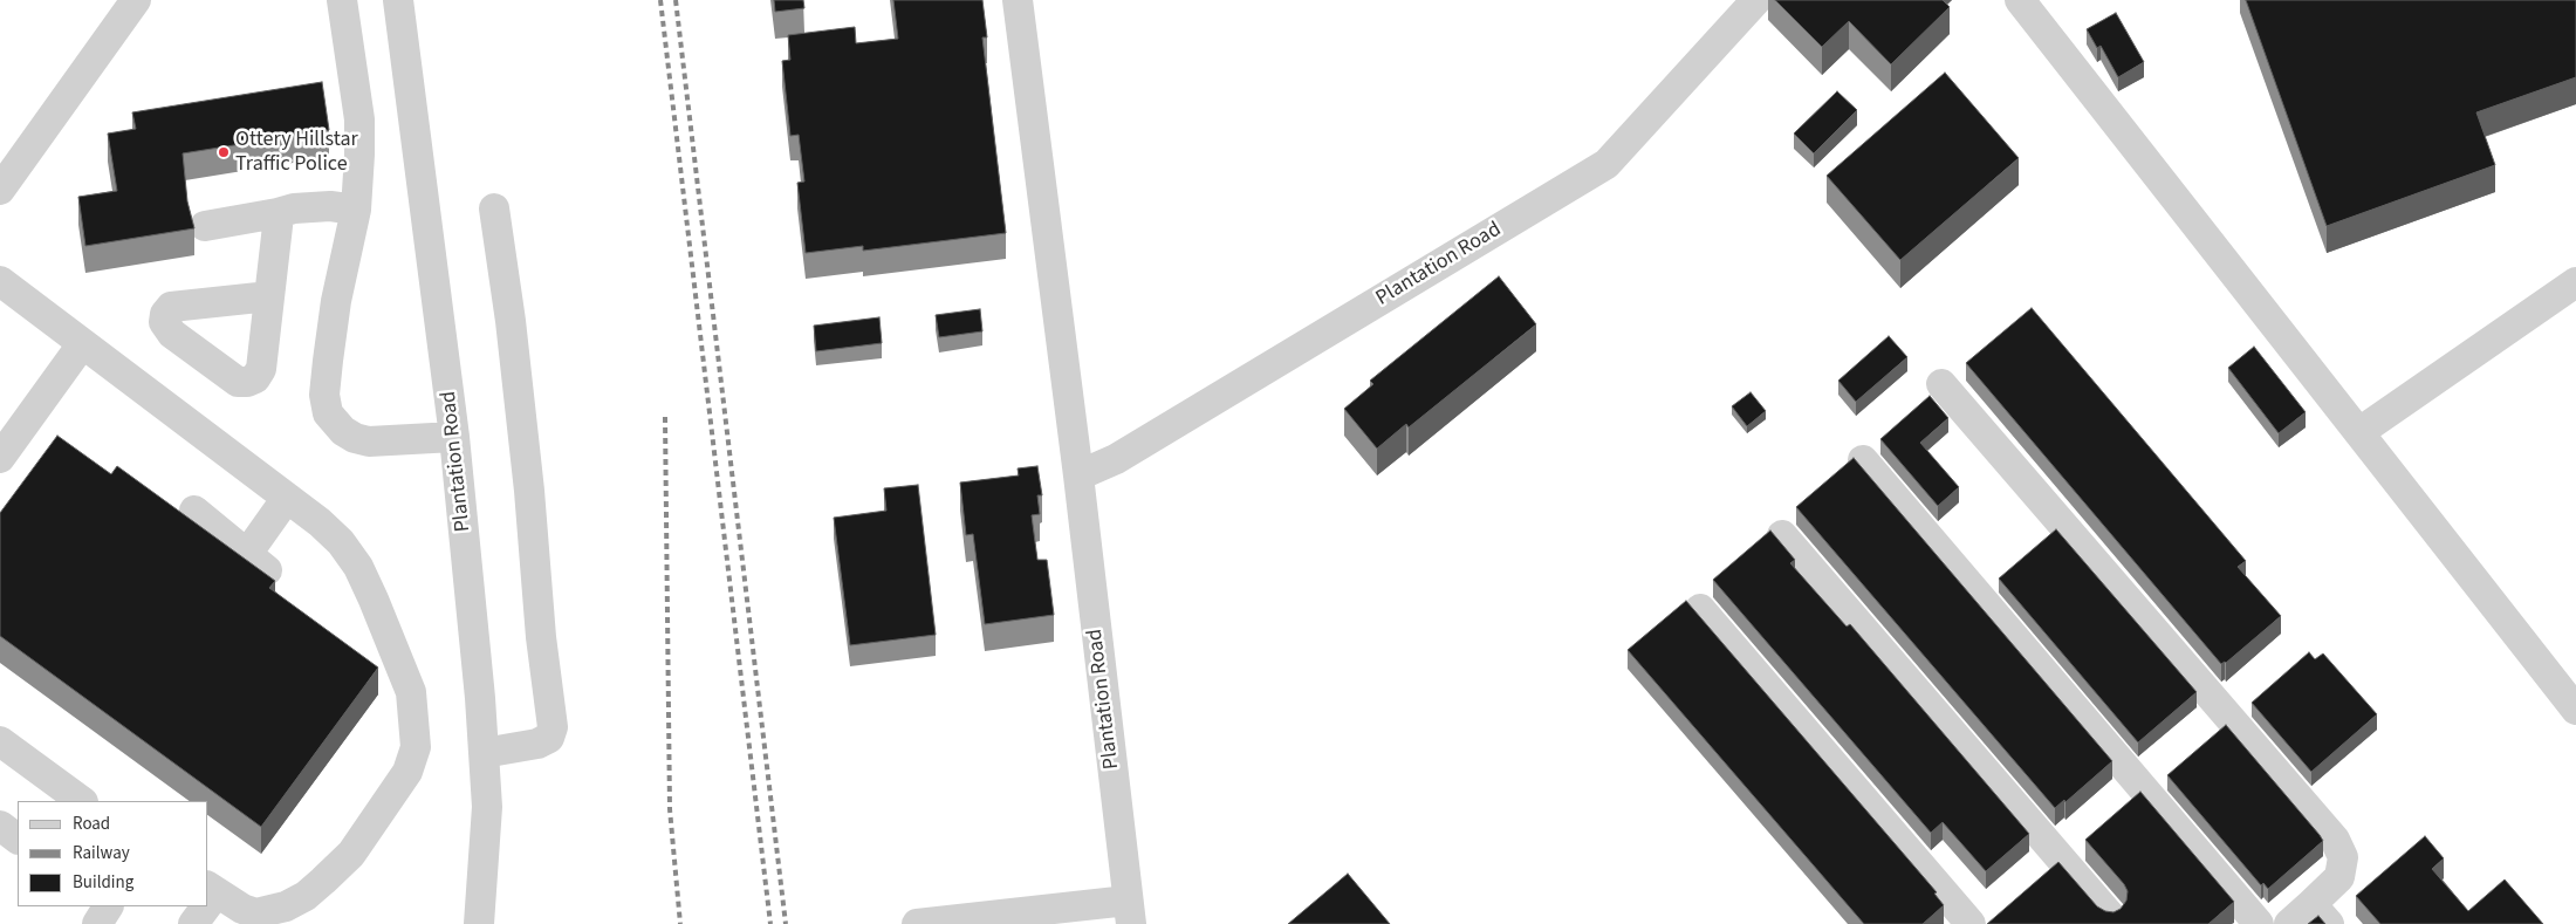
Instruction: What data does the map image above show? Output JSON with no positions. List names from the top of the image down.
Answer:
{
  "streets": {
    "street": ["Plantation Road"]
  },
  "places": ["Ottery Hillstar Traffic Police"],
  "legend": ["Road", "Railway", "Building"]
}
